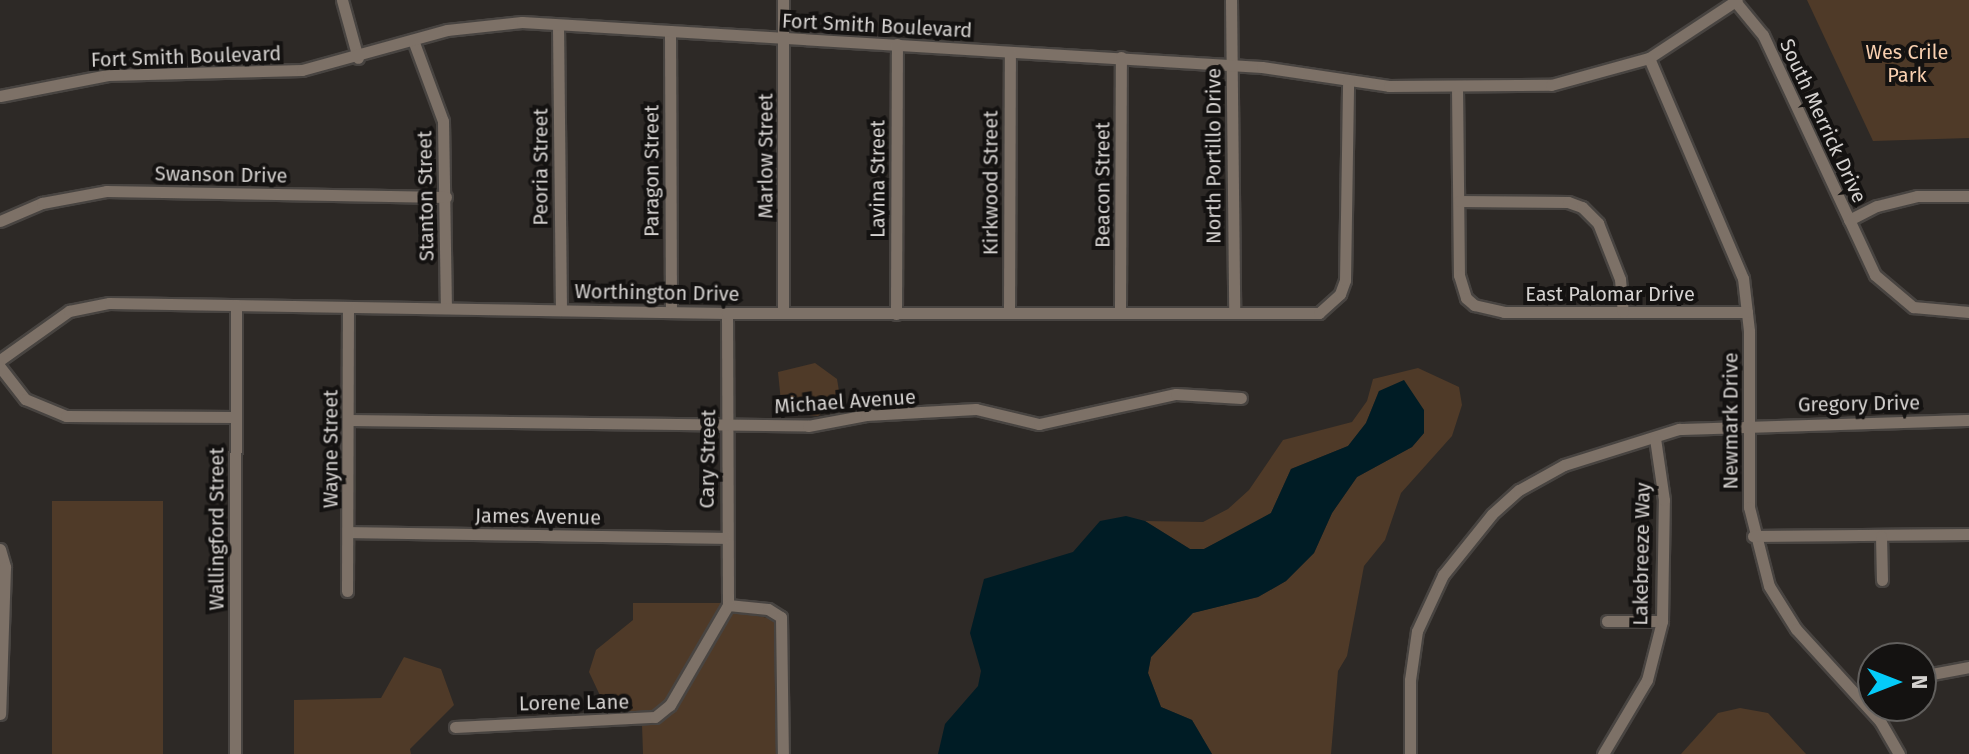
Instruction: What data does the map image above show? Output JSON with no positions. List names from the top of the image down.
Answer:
{
  "streets": {
    "street": [
      "Fort Smith Boulevard",
      "South Merrick Drive",
      "Marlow Street",
      "North Portillo Drive",
      "Peoria Street",
      "Paragon Street",
      "Swanson Drive",
      "Lavina Street",
      "Kirkwood Street",
      "Beacon Street",
      "Stanton Street",
      "Worthington Drive",
      "East Palomar Drive",
      "Michael Avenue",
      "Gregory Drive",
      "Newmark Drive",
      "Wayne Street",
      "Cary Street",
      "James Avenue",
      "Wallingford Street",
      "Lakebreeze Way",
      "Lorene Lane"
    ]
  },
  "crossings": [
    ["Fort Smith Boulevard", "South Merrick Drive"],
    ["Fort Smith Boulevard", "Marlow Street"],
    ["Fort Smith Boulevard", "North Portillo Drive"],
    ["Fort Smith Boulevard", "Peoria Street"],
    ["Fort Smith Boulevard", "Paragon Street"],
    ["Fort Smith Boulevard", "Lavina Street"],
    ["Fort Smith Boulevard", "Kirkwood Street"],
    ["Fort Smith Boulevard", "Beacon Street"],
    ["Fort Smith Boulevard", "Stanton Street"],
    ["Fort Smith Boulevard", "Worthington Drive"],
    ["Fort Smith Boulevard", "Newmark Drive"],
    ["Marlow Street", "Worthington Drive"],
    ["North Portillo Drive", "Worthington Drive"],
    ["Peoria Street", "Worthington Drive"],
    ["Paragon Street", "Worthington Drive"],
    ["Swanson Drive", "Stanton Street"],
    ["Lavina Street", "Worthington Drive"],
    ["Kirkwood Street", "Worthington Drive"],
    ["Beacon Street", "Worthington Drive"],
    ["Stanton Street", "Worthington Drive"],
    ["Worthington Drive", "Wayne Street"],
    ["Worthington Drive", "Cary Street"],
    ["Worthington Drive", "Wallingford Street"],
    ["East Palomar Drive", "Newmark Drive"],
    ["Michael Avenue", "Wayne Street"],
    ["Michael Avenue", "Cary Street"],
    ["Gregory Drive", "Newmark Drive"],
    ["Gregory Drive", "Lakebreeze Way"],
    ["Wayne Street", "James Avenue"],
    ["Cary Street", "James Avenue"],
    ["Cary Street", "Lorene Lane"]
  ],
  "parks": ["Wes Crile Park"],
  "north": "right"
}
